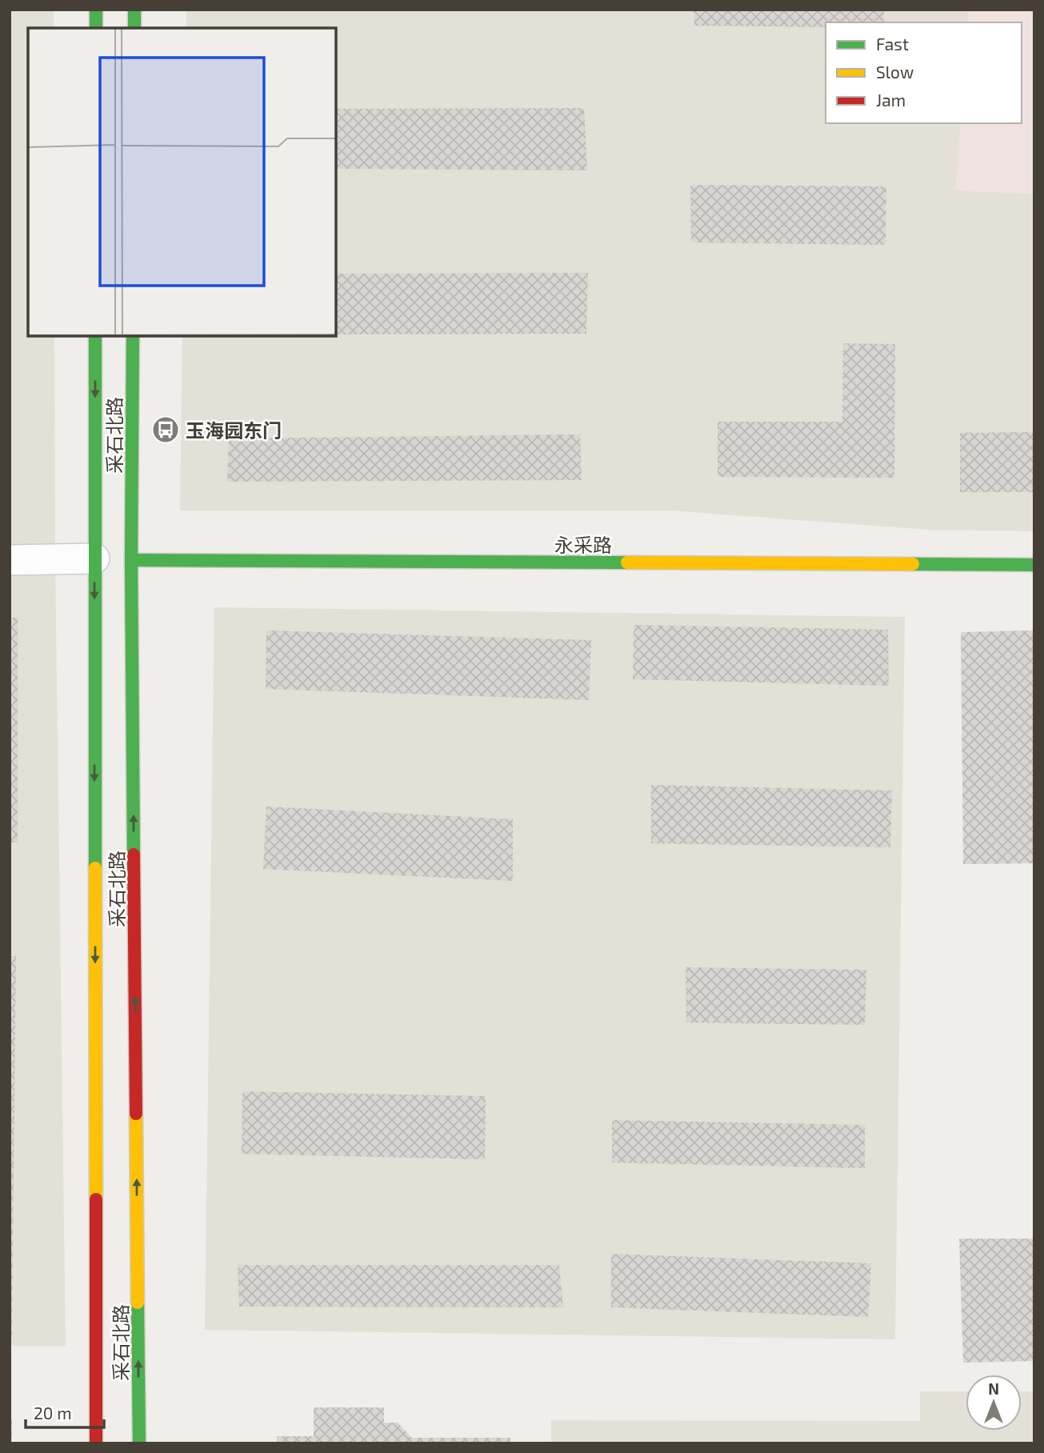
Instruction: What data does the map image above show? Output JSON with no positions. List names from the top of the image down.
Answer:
{
  "streets": {
    "street": ["采石北路", "永采路"]
  },
  "crossings": [
    ["采石北路", "永采路"]
  ],
  "places": {
    "bus stop": ["玉海园东门"]
  },
  "legend": ["Fast", "Slow", "Jam"],
  "scale_bar": "20 m",
  "north": "top"
}
